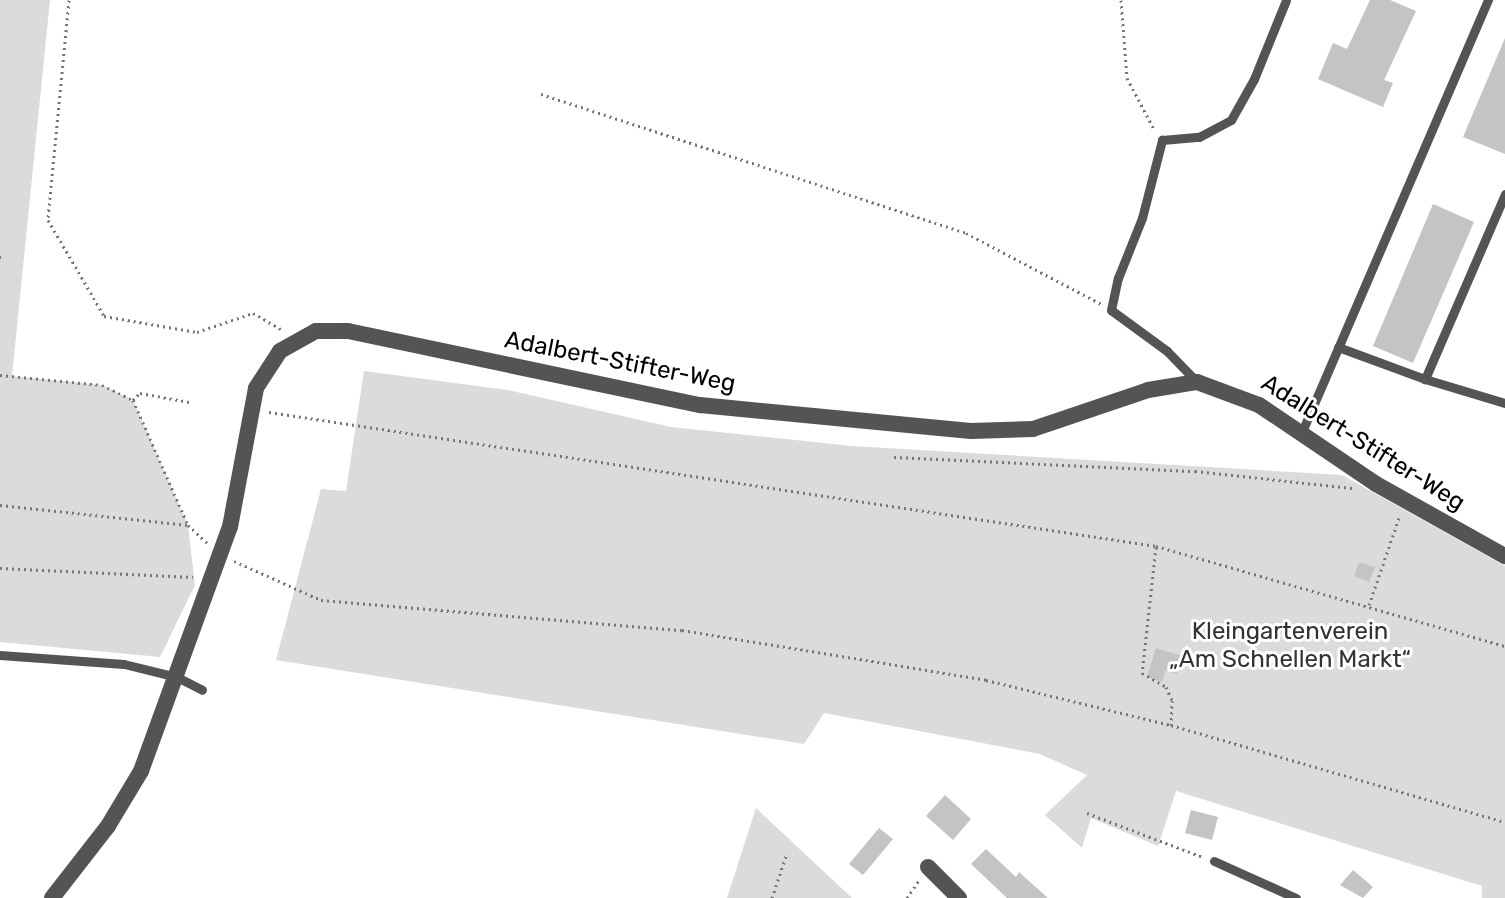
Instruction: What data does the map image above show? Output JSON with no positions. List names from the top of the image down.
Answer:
{
  "streets": {
    "street": ["Adalbert-Stifter-Weg"]
  },
  "parks": ["Kleingartenverein „Am Schnellen Markt“"]
}
